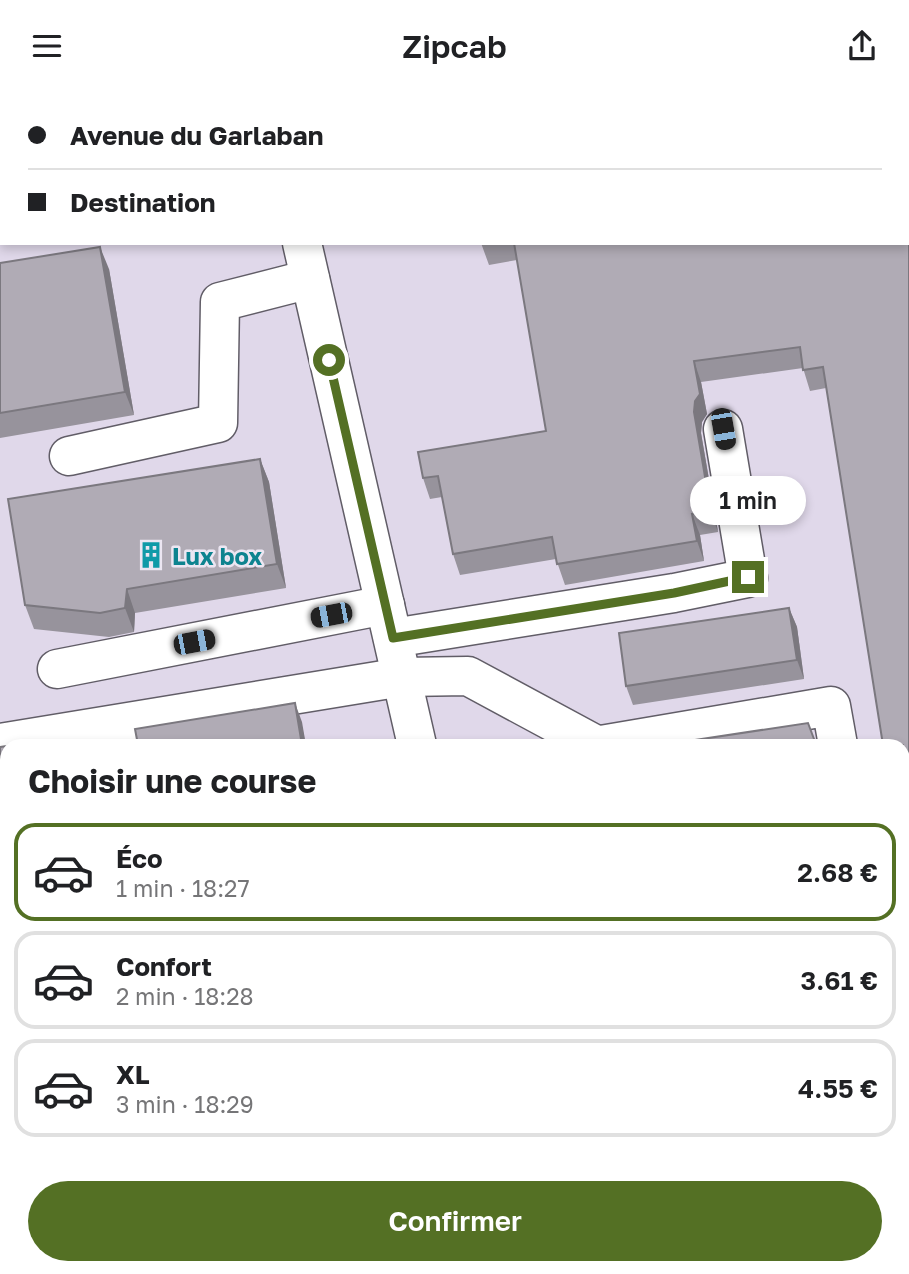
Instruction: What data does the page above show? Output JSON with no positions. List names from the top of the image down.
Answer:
{
  "places": {
    "building": ["Lux box"]
  },
  "page": {
    "header": "Zipcab",
    "banner": ["Avenue du Garlaban", "Destination"],
    "bubble": "1 min",
    "heading": "Choisir une course",
    "list": [
      {
        "name": "Éco",
        "note": "1 min · 18:27",
        "value": "2.68 €"
      },
      {
        "name": "Confort",
        "note": "2 min · 18:28",
        "value": "3.61 €"
      },
      {
        "name": "XL",
        "note": "3 min · 18:29",
        "value": "4.55 €"
      }
    ],
    "buttons": "Confirmer"
  }
}
